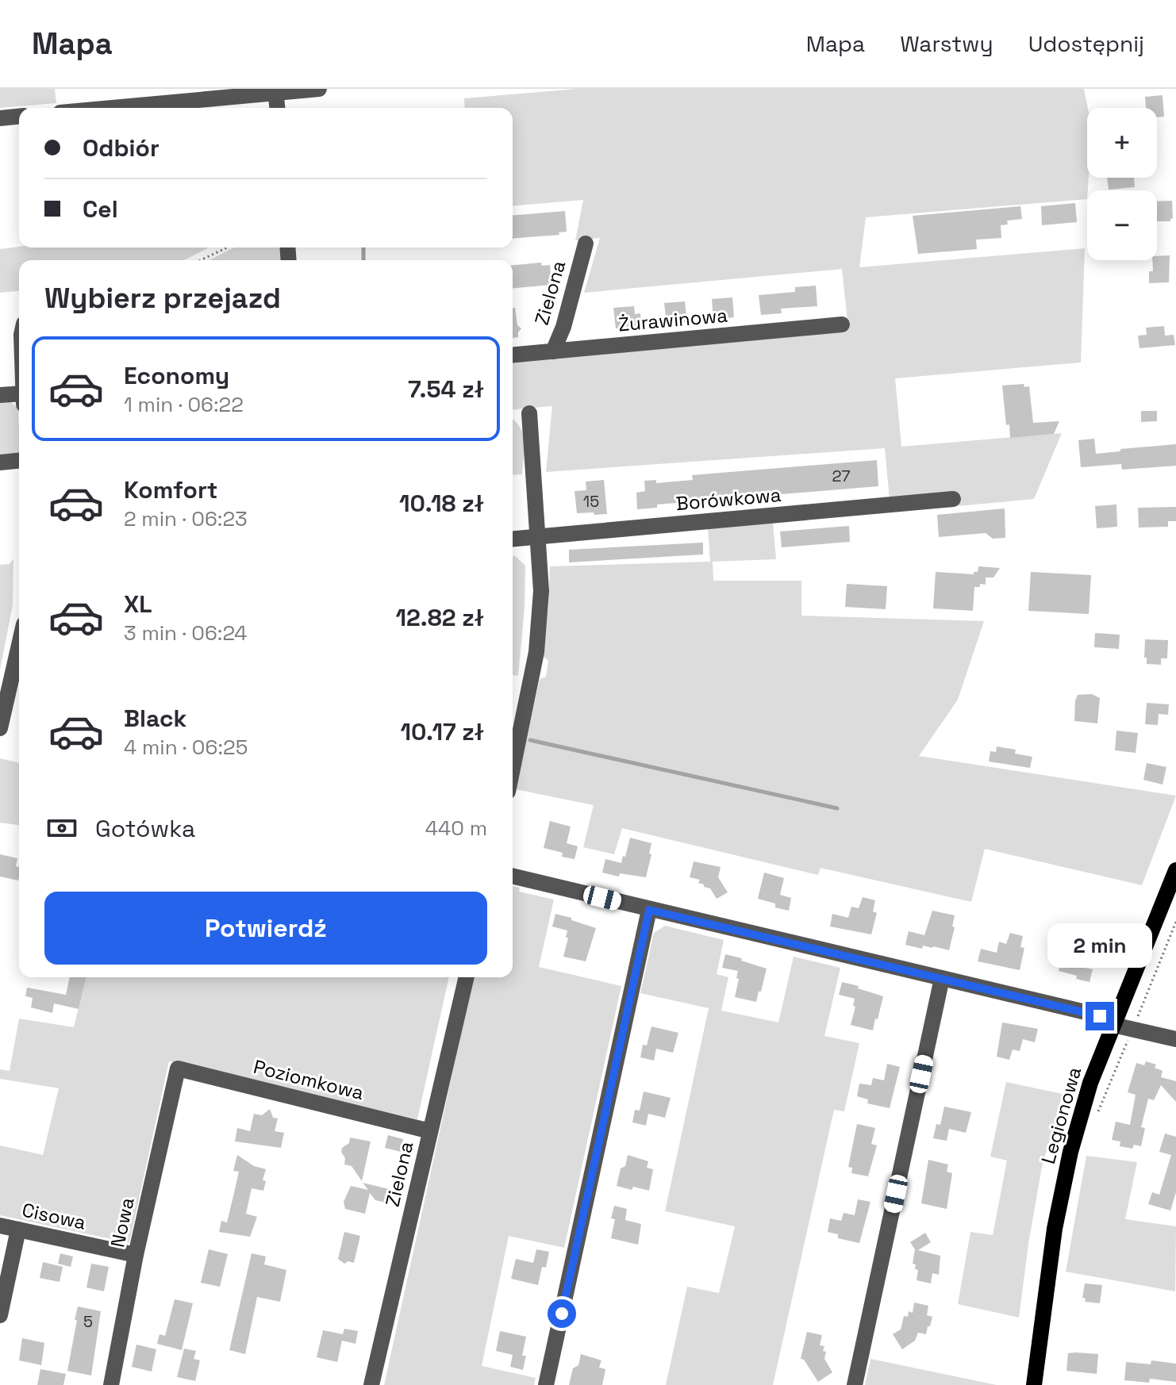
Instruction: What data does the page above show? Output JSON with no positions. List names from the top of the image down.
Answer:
{
  "streets": {
    "main road": ["Legionowa"],
    "street": [
      "Zielona",
      "Żurawinowa",
      "Borówkowa",
      "Poziomkowa",
      "Cisowa",
      "Nowa"
    ]
  },
  "crossings": [
    ["Zielona", "Żurawinowa"],
    ["Zielona", "Poziomkowa"],
    ["Poziomkowa", "Nowa"],
    ["Cisowa", "Nowa"]
  ],
  "house_numbers": ["27", "15", "5"],
  "page": {
    "header": "Mapa",
    "nav": ["Mapa", "Warstwy", "Udostępnij"],
    "map_buttons": ["+", "−"],
    "banner": ["Odbiór", "Cel"],
    "heading": "Wybierz przejazd",
    "list": [
      {
        "name": "Economy",
        "note": "1 min · 06:22",
        "value": "7.54 zł"
      },
      {
        "name": "Komfort",
        "note": "2 min · 06:23",
        "value": "10.18 zł"
      },
      {
        "name": "XL",
        "note": "3 min · 06:24",
        "value": "12.82 zł"
      },
      {
        "name": "Black",
        "note": "4 min · 06:25",
        "value": "10.17 zł"
      }
    ],
    "pay": ["Gotówka", "440 m"],
    "buttons": "Potwierdź",
    "bubble": "2 min"
  }
}
